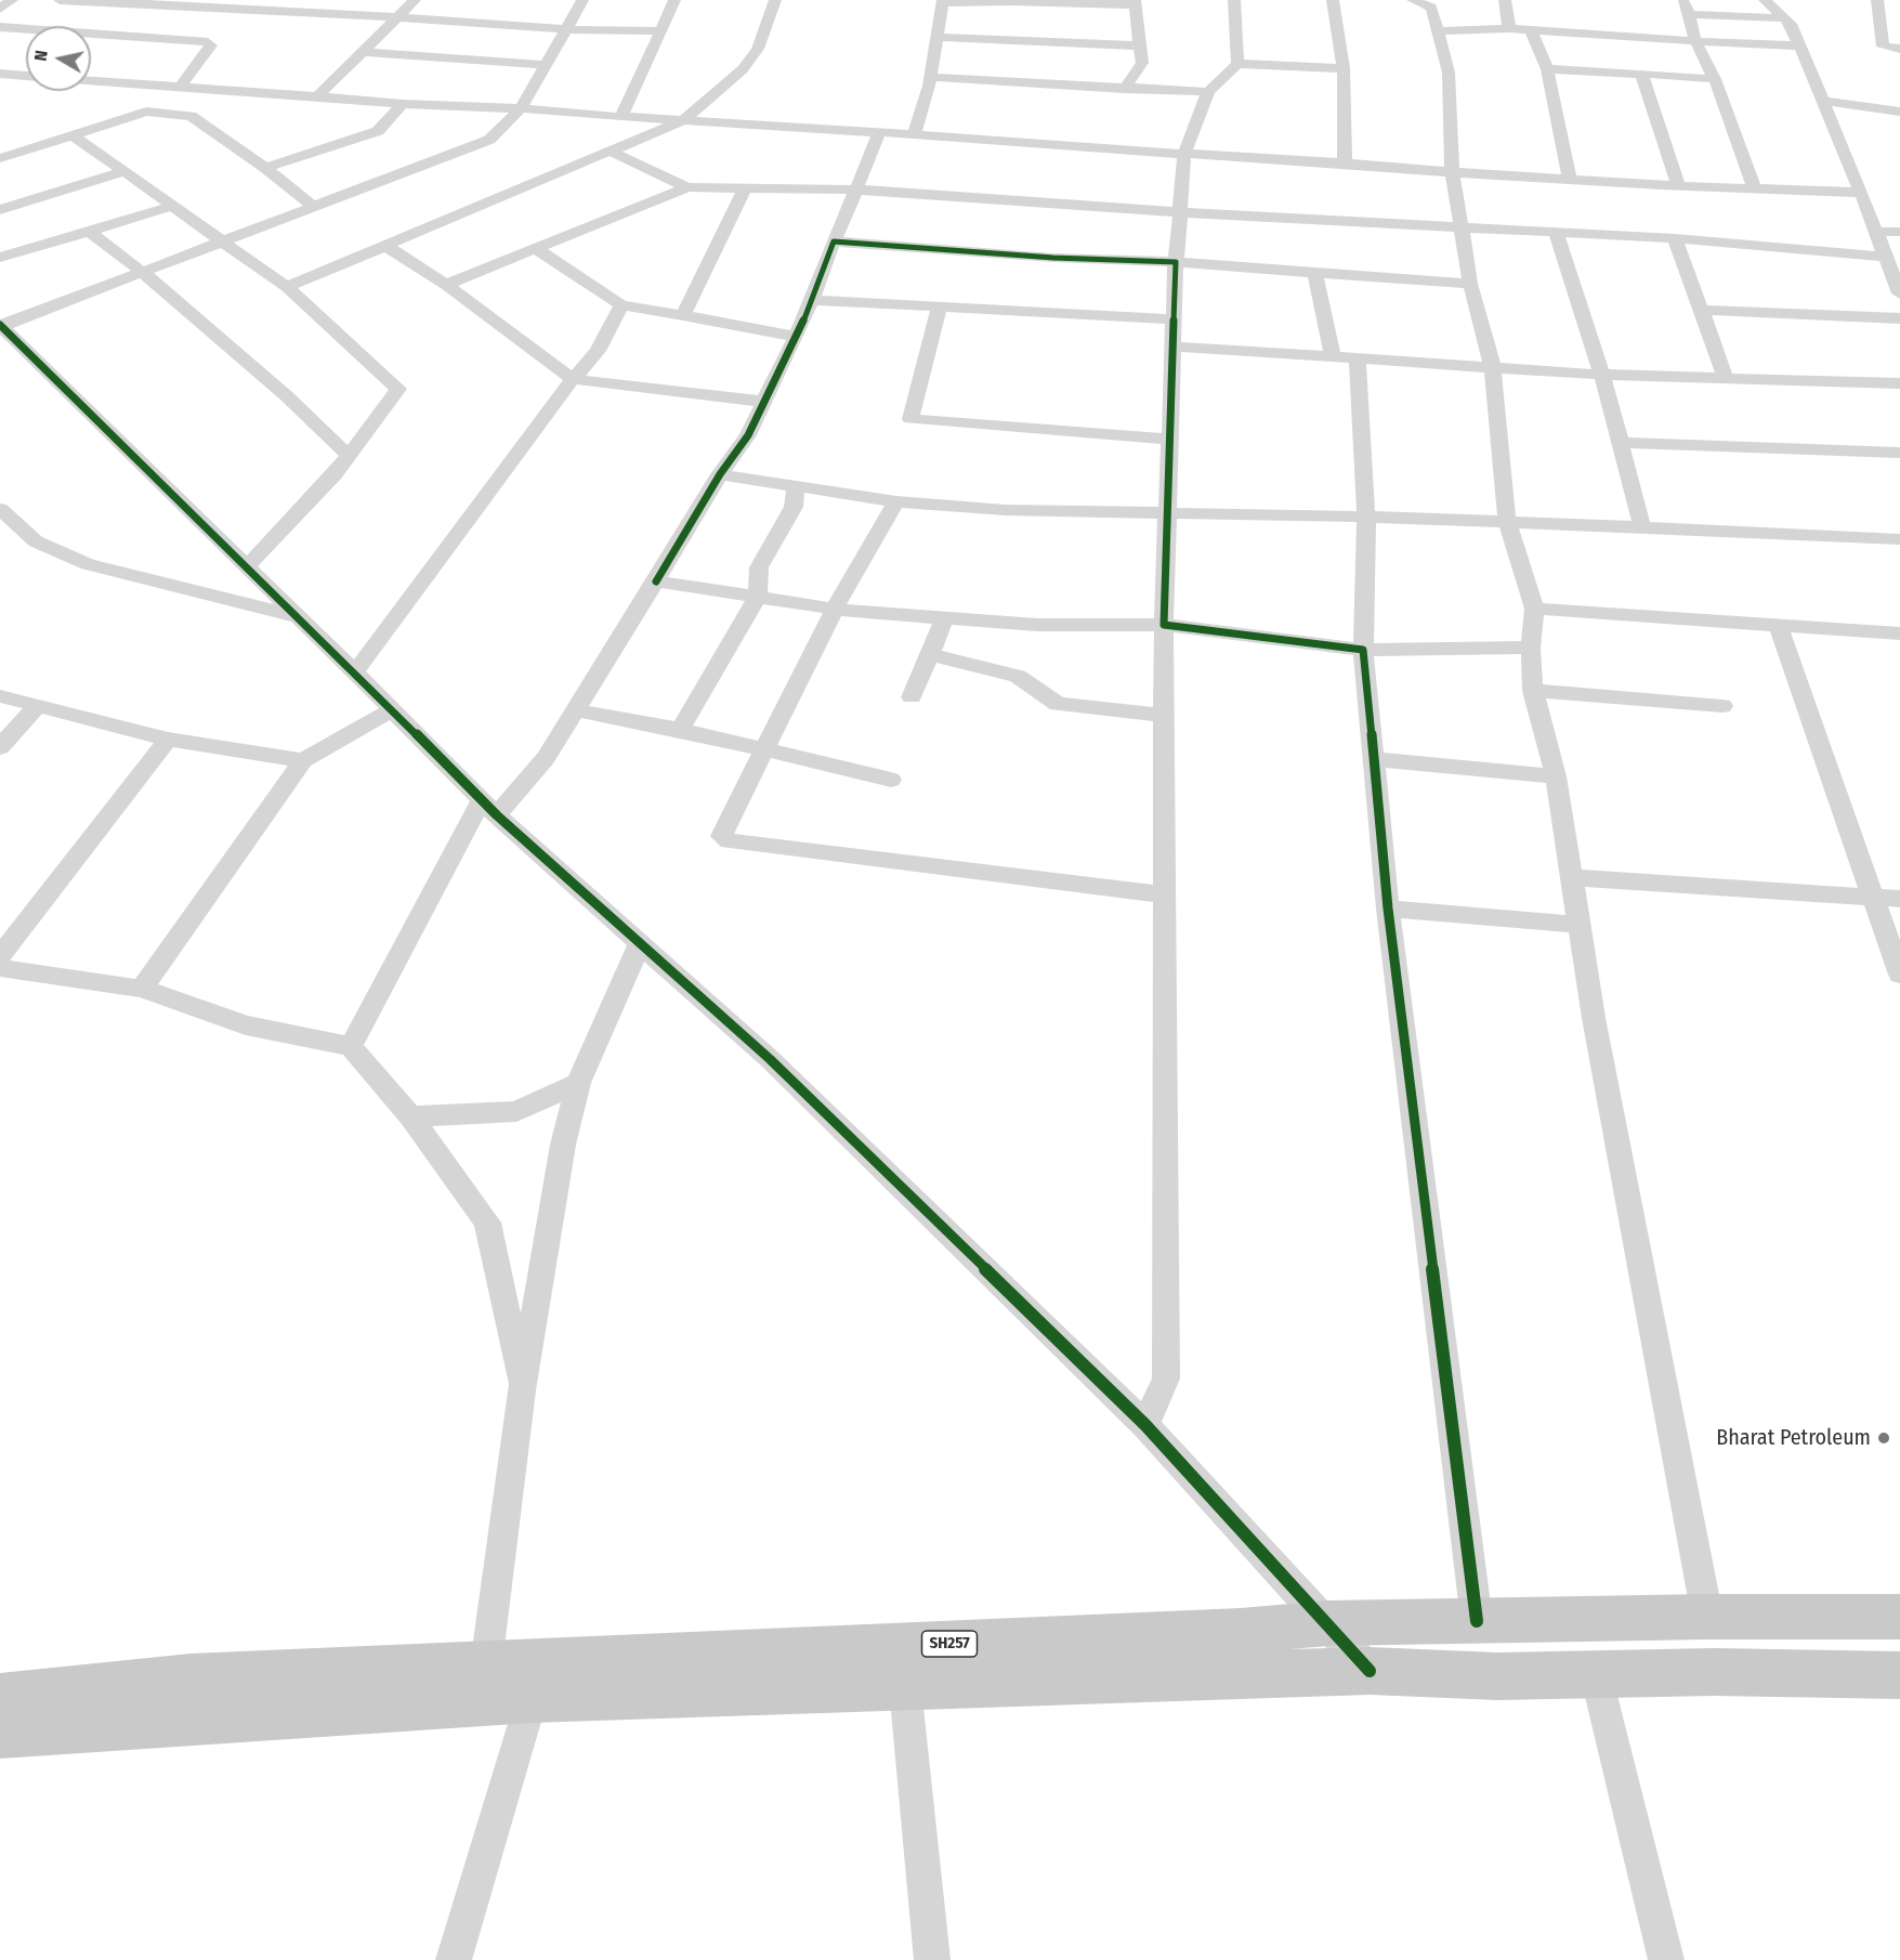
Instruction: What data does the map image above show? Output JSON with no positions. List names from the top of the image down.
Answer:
{
  "streets": {
    "main road": ["SH257"]
  },
  "places": ["Bharat Petroleum"],
  "north": "left"
}
